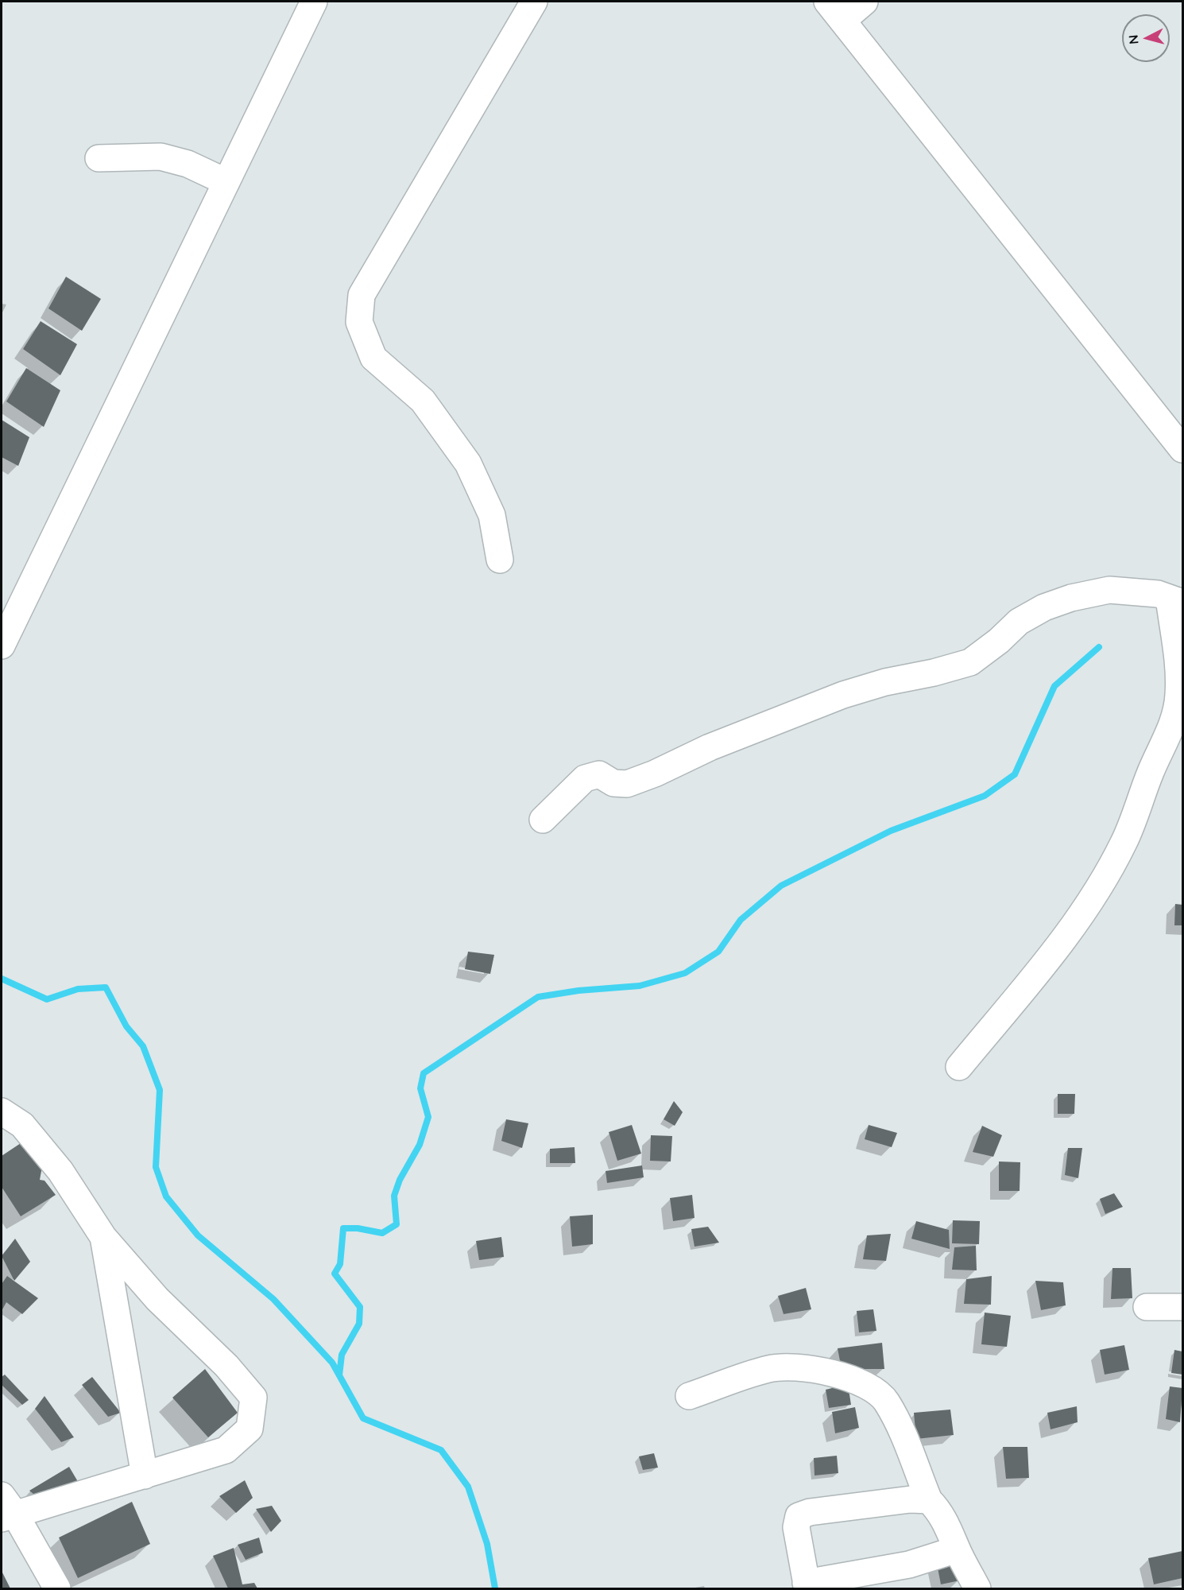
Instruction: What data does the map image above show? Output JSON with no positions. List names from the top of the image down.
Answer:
{
  "north": "left"
}
